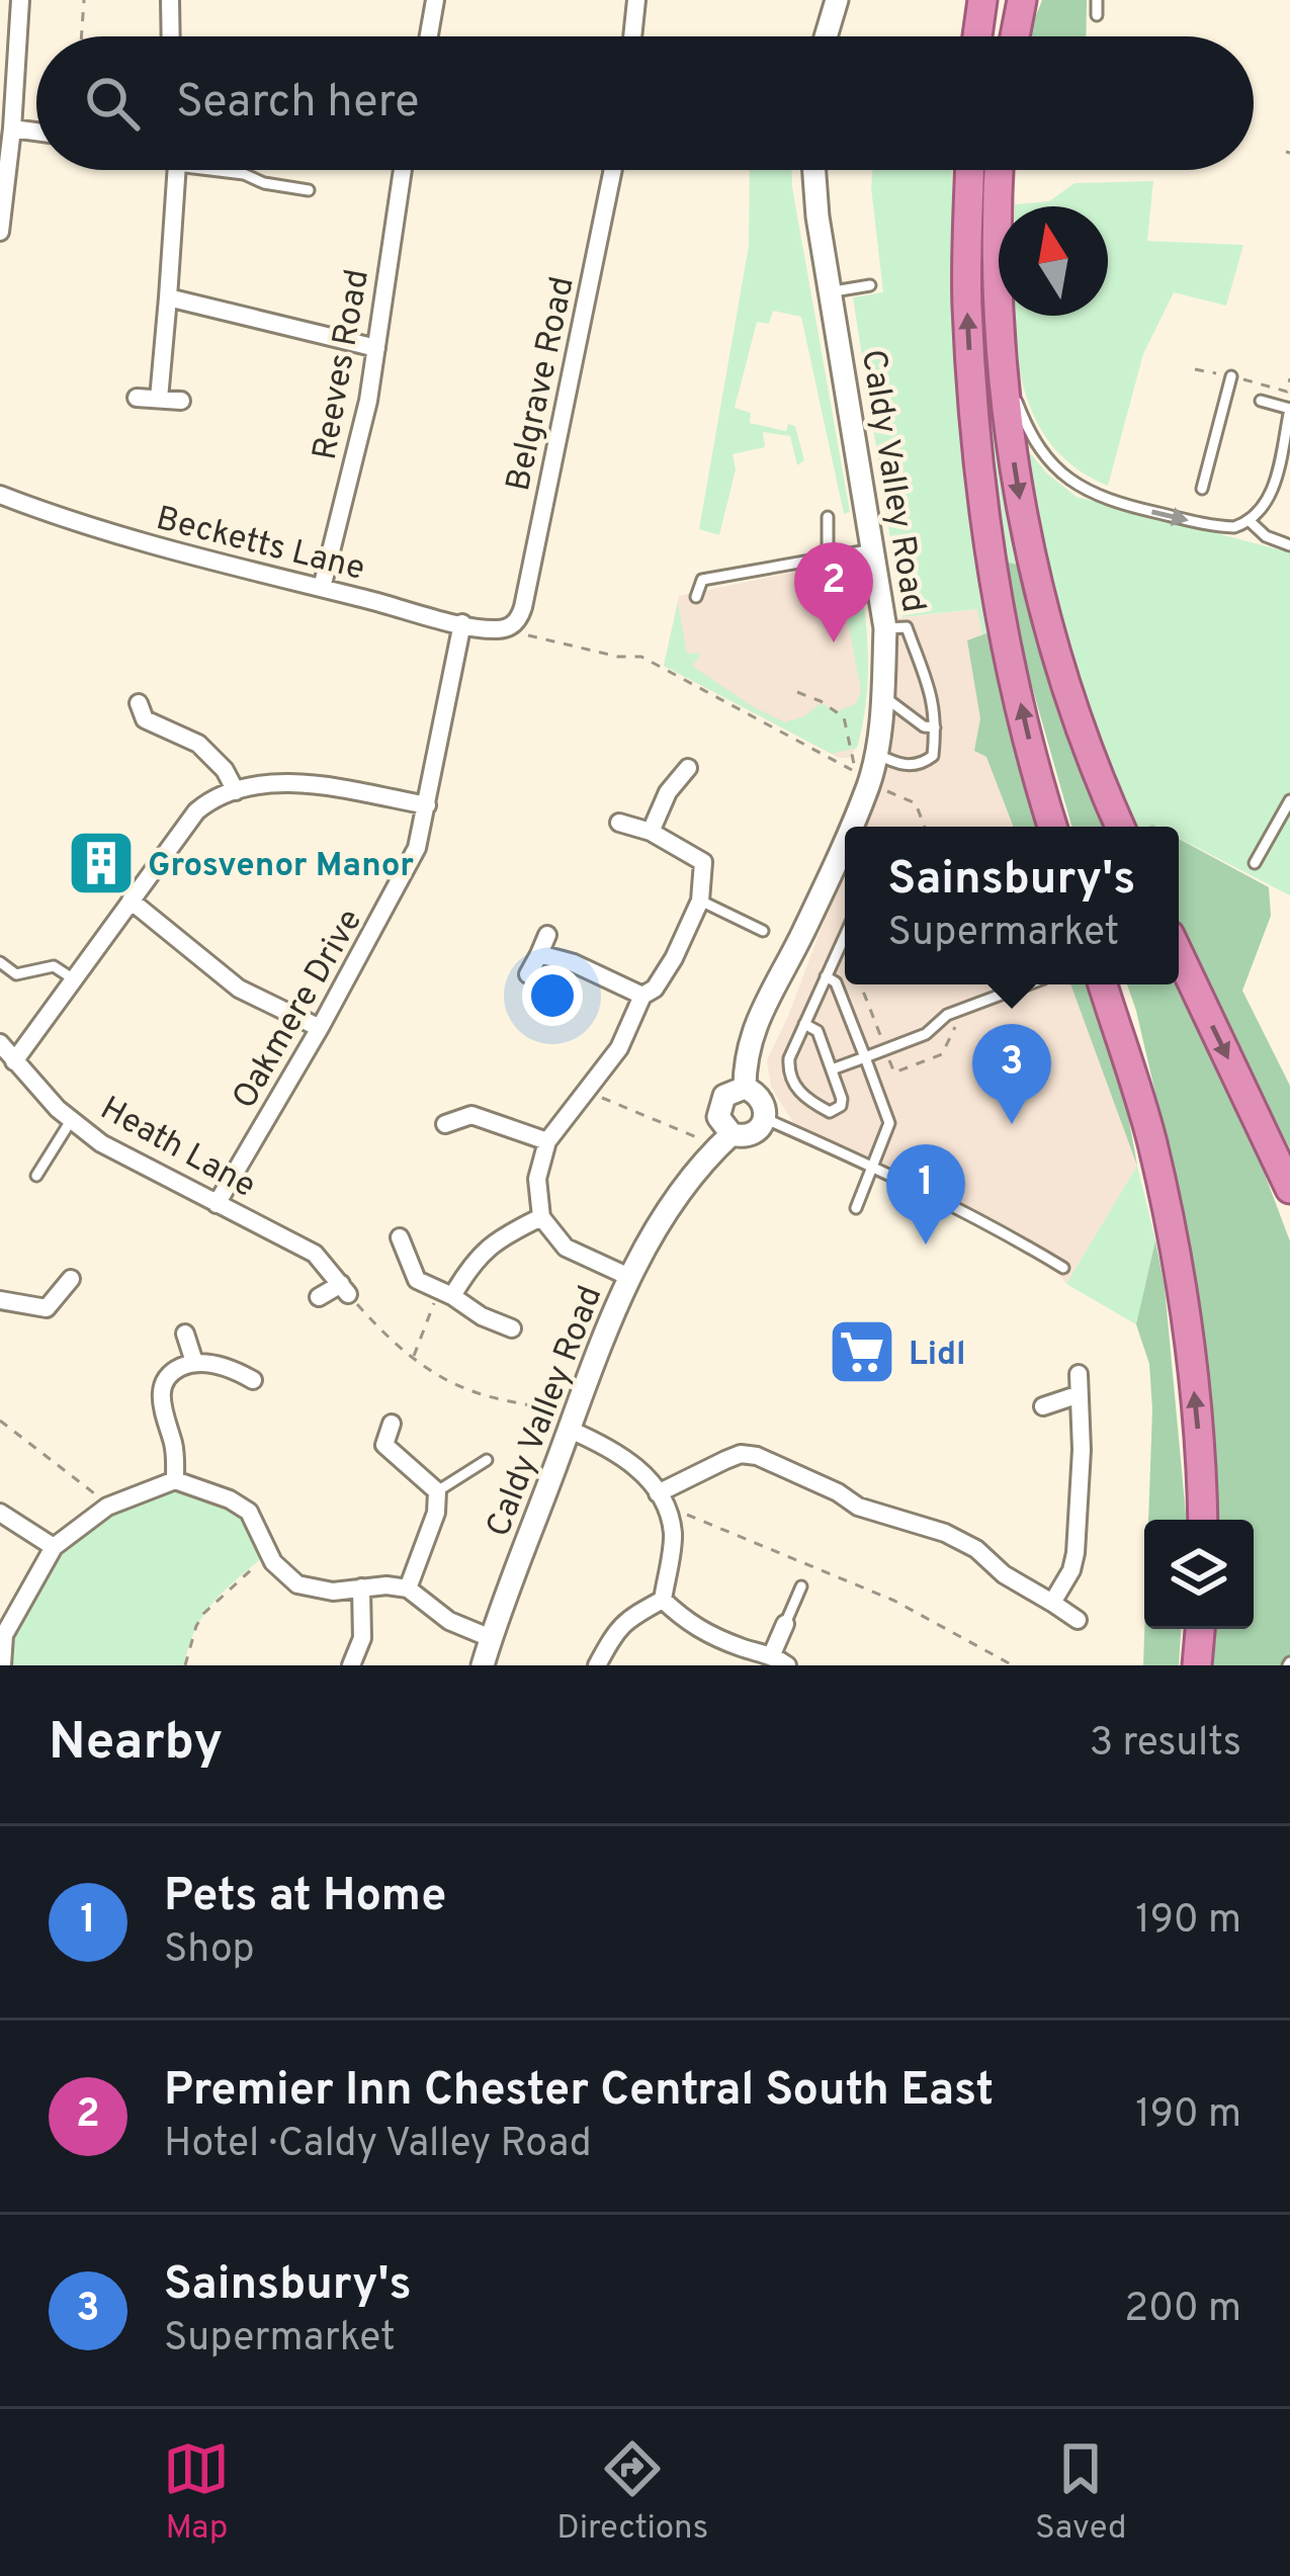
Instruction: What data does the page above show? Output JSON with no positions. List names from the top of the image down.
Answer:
{
  "streets": {
    "street": [
      "Reeves Road",
      "Belgrave Road",
      "Caldy Valley Road",
      "Becketts Lane",
      "Oakmere Drive",
      "Heath Lane"
    ]
  },
  "crossings": [
    ["Reeves Road", "Becketts Lane"],
    ["Belgrave Road", "Becketts Lane"],
    ["Becketts Lane", "Oakmere Drive"],
    ["Oakmere Drive", "Heath Lane"]
  ],
  "places": {
    "building": ["Grosvenor Manor"],
    "supermarket": ["Lidl"]
  },
  "north": "top",
  "page": {
    "search": "Search here",
    "pins": ["2", "3", "1"],
    "popup": ["Sainsbury's", "Supermarket"],
    "heading": ["Nearby", "3 results"],
    "list": [
      {
        "mark": "1",
        "name": "Pets at Home",
        "note": "Shop",
        "value": "190 m"
      },
      {
        "mark": "2",
        "name": "Premier Inn Chester Central South East",
        "note": "Hotel · Caldy Valley Road",
        "value": "190 m"
      },
      {
        "mark": "3",
        "name": "Sainsbury's",
        "note": "Supermarket",
        "value": "200 m"
      }
    ],
    "nav": ["Map", "Directions", "Saved"]
  }
}
